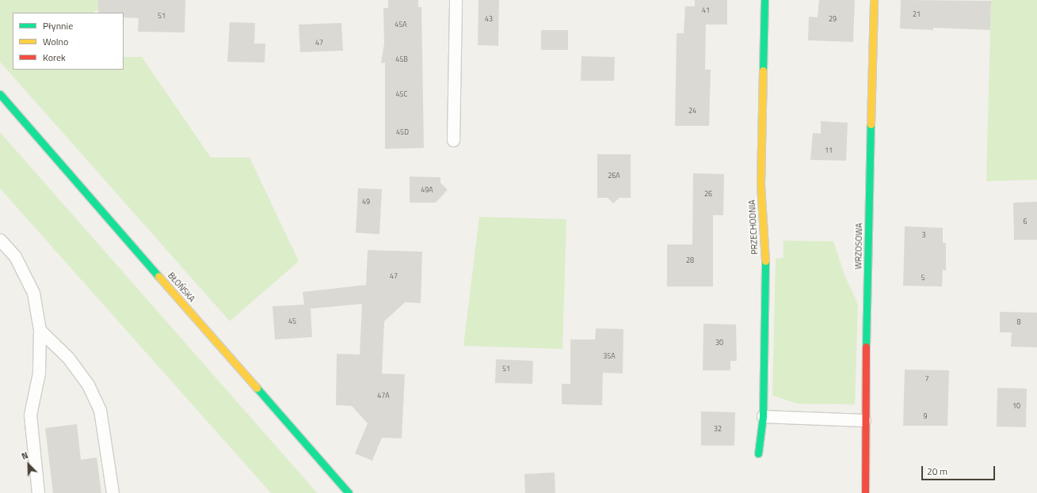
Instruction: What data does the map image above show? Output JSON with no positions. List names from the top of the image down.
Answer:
{
  "streets": {
    "street": ["PRZECHODNIA", "WRZOSOWA", "BŁOŃSKA"]
  },
  "house_numbers": [
    "41",
    "21",
    "51",
    "43",
    "29",
    "45A",
    "47",
    "45B",
    "45C",
    "24",
    "45D",
    "11",
    "26A",
    "49A",
    "26",
    "49",
    "6",
    "3",
    "28",
    "47",
    "5",
    "45",
    "8",
    "30",
    "35A",
    "51",
    "7",
    "47A",
    "10",
    "9",
    "32"
  ],
  "legend": ["Płynnie", "Wolno", "Korek"],
  "scale_bar": "20 m",
  "north": "top left"
}
